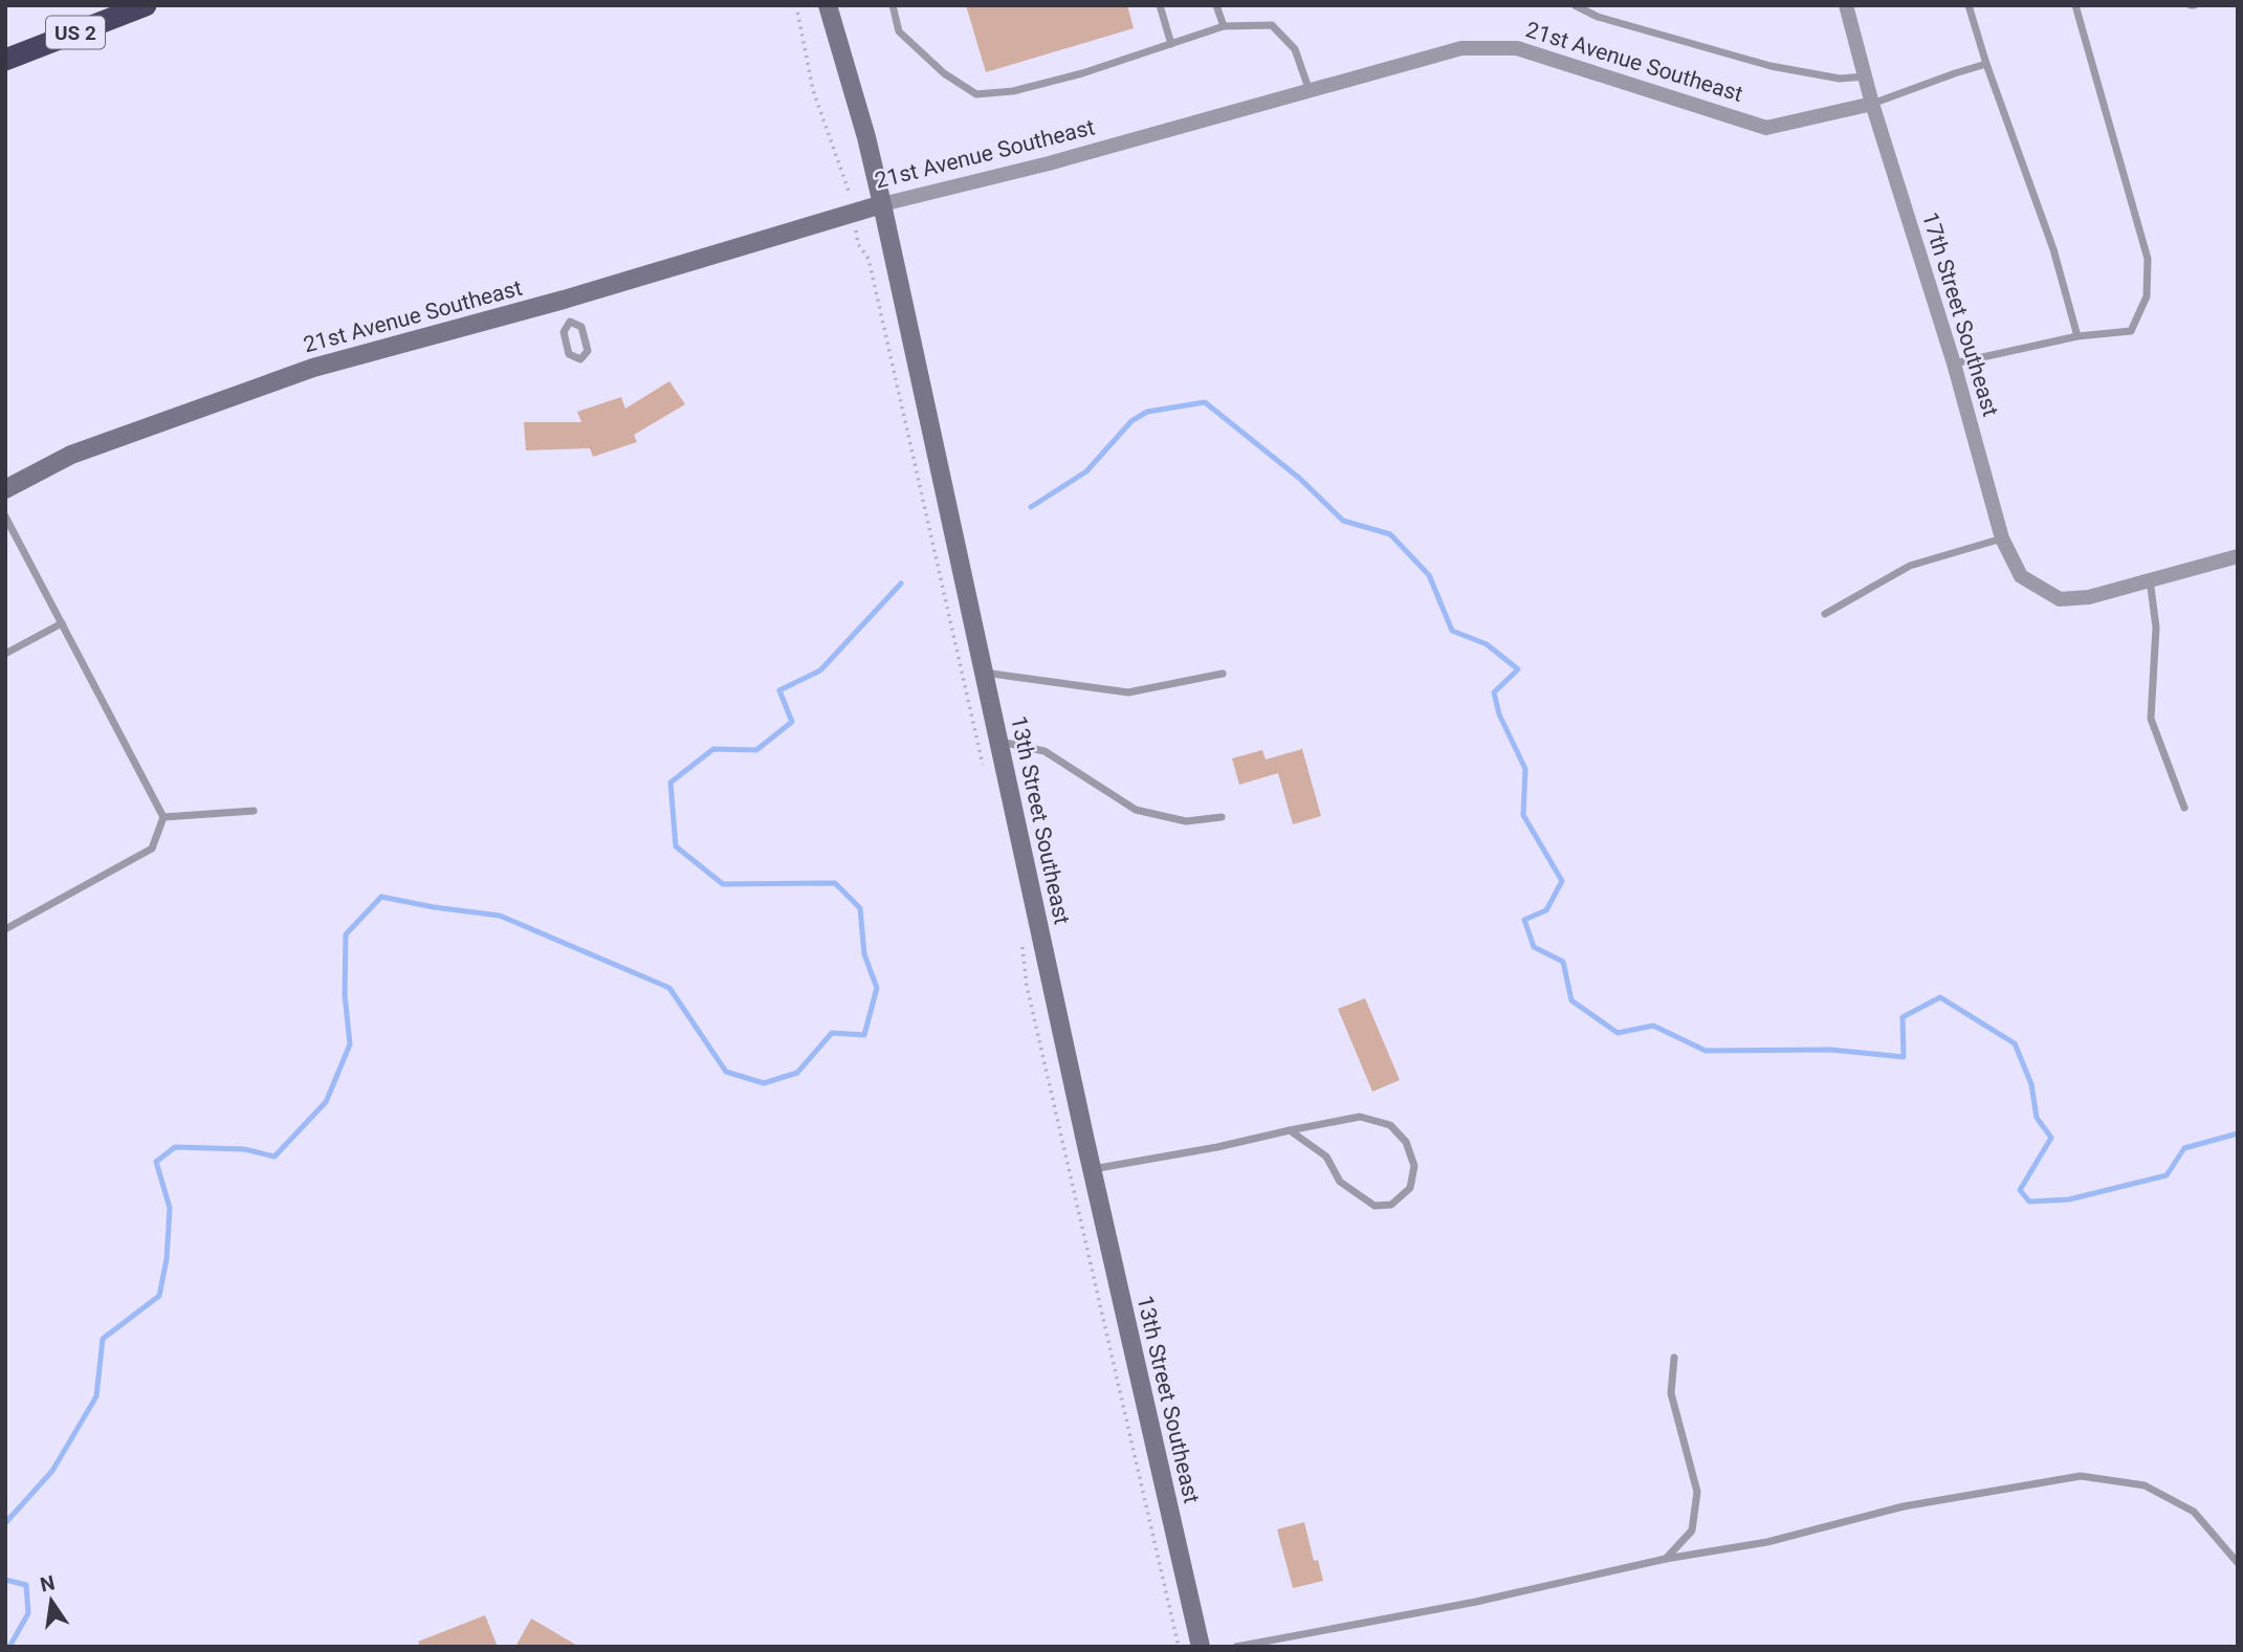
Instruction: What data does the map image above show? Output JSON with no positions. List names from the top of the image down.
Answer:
{
  "streets": {
    "highway": ["US 2"],
    "street": ["21st Avenue Southeast", "17th Street Southeast", "13th Street Southeast"]
  },
  "crossings": [
    ["21st Avenue Southeast", "17th Street Southeast"],
    ["21st Avenue Southeast", "13th Street Southeast"]
  ],
  "north": "top"
}
